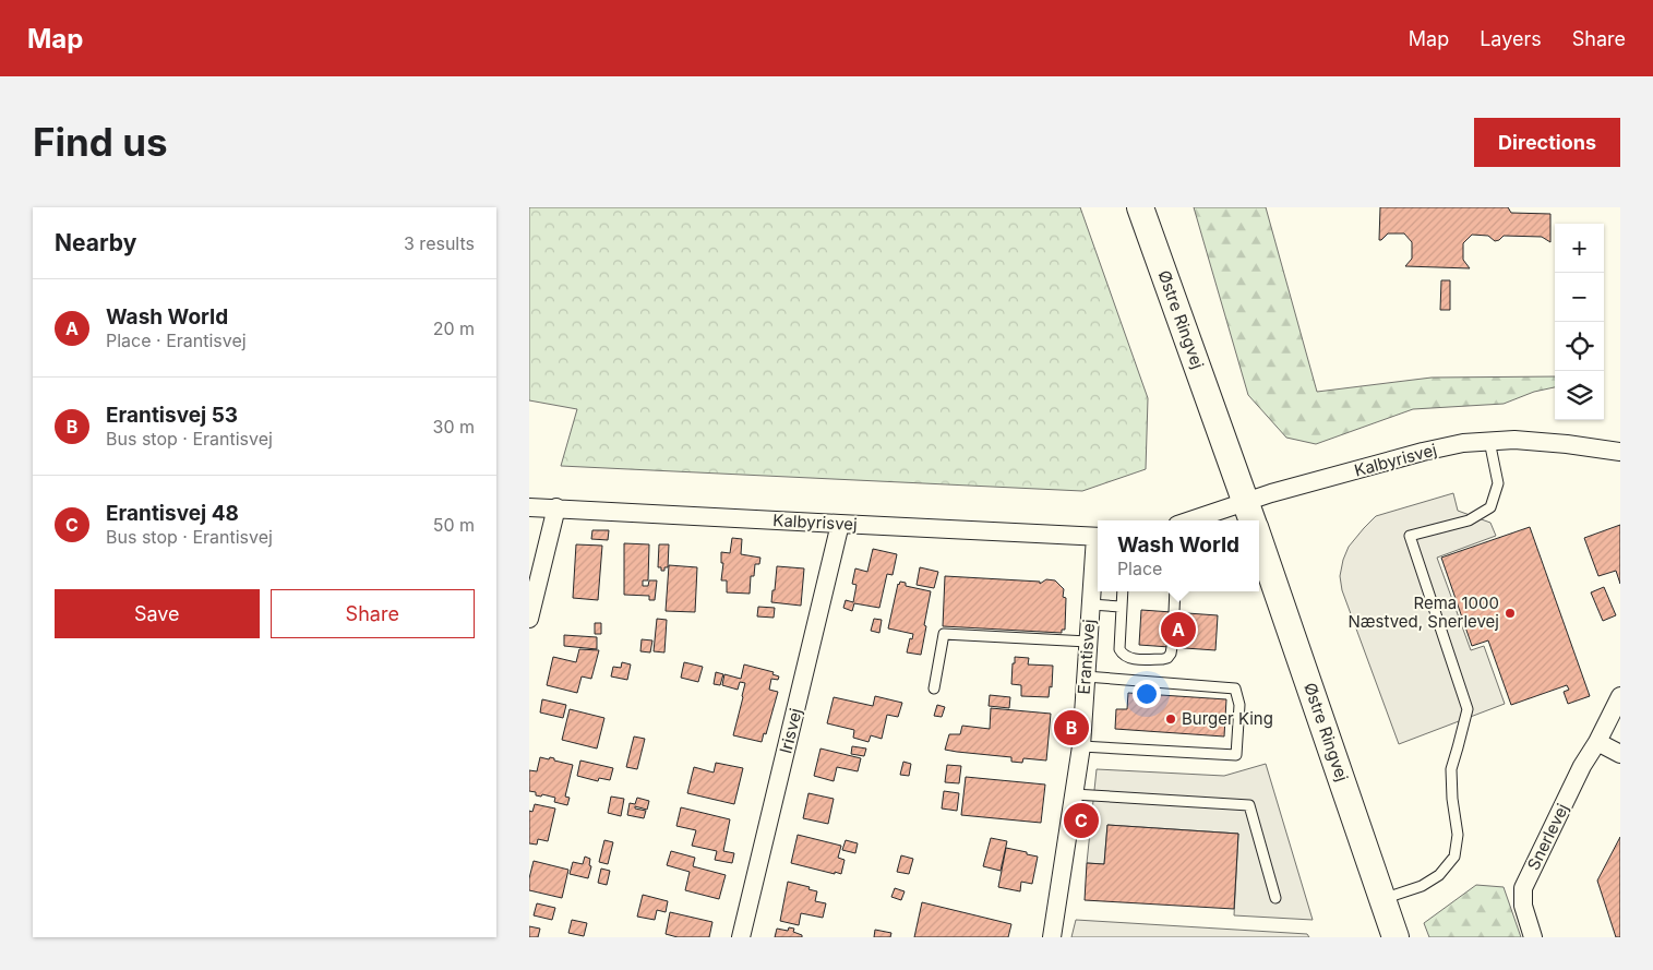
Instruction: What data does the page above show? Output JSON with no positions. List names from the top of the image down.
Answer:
{
  "streets": {
    "street": [
      "Østre Ringvej",
      "Kalbyrisvej",
      "Erantisvej",
      "Irisvej",
      "Snerlevej"
    ]
  },
  "crossings": [
    ["Østre Ringvej", "Kalbyrisvej"],
    ["Kalbyrisvej", "Irisvej"]
  ],
  "places": ["Rema 1000 Næstved, Snerlevej", "Burger King"],
  "page": {
    "header": "Map",
    "nav": ["Map", "Layers", "Share"],
    "buttons": [
      "Directions",
      ["Save", "Share"]
    ],
    "title": "Find us",
    "heading": ["Nearby", "3 results"],
    "map_buttons": ["+", "−"],
    "list": [
      {
        "mark": "A",
        "name": "Wash World",
        "note": "Place · Erantisvej",
        "value": "20 m"
      },
      {
        "mark": "B",
        "name": "Erantisvej 53",
        "note": "Bus stop · Erantisvej",
        "value": "30 m"
      },
      {
        "mark": "C",
        "name": "Erantisvej 48",
        "note": "Bus stop · Erantisvej",
        "value": "50 m"
      }
    ],
    "popup": ["Wash World", "Place"],
    "pins": ["A", "B", "C"]
  }
}
